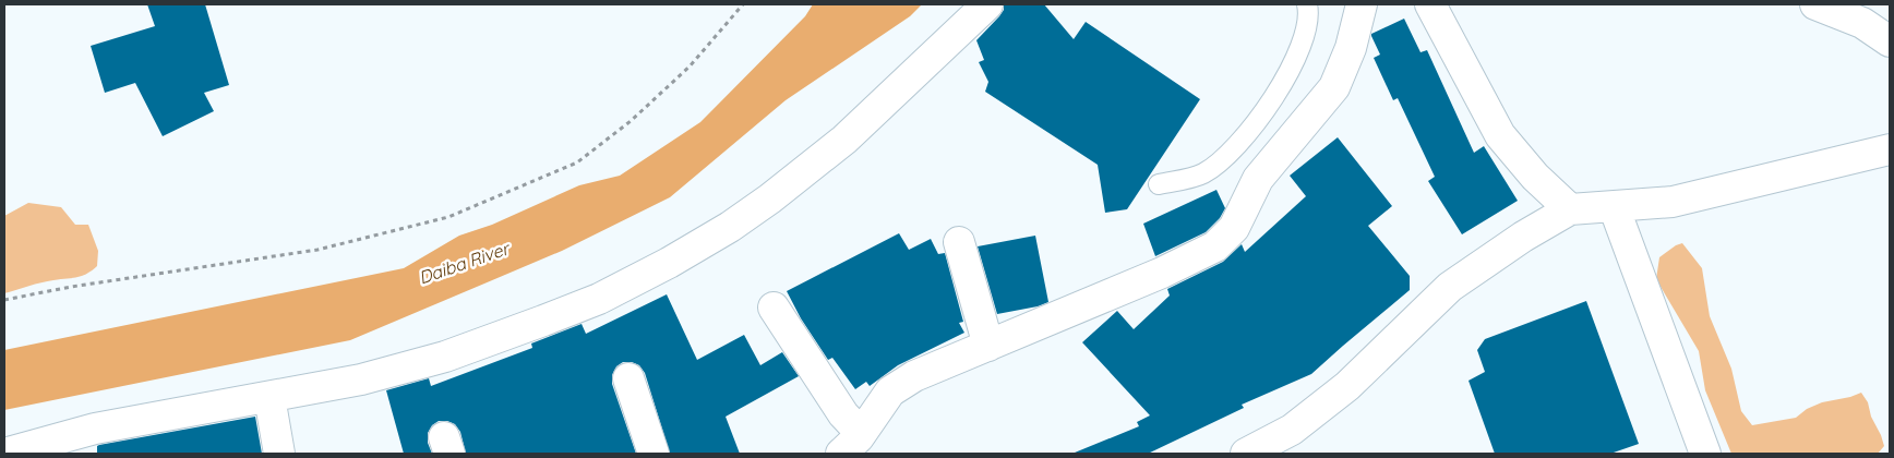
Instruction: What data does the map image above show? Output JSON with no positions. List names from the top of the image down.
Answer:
{
  "water": ["Daiba River"]
}
